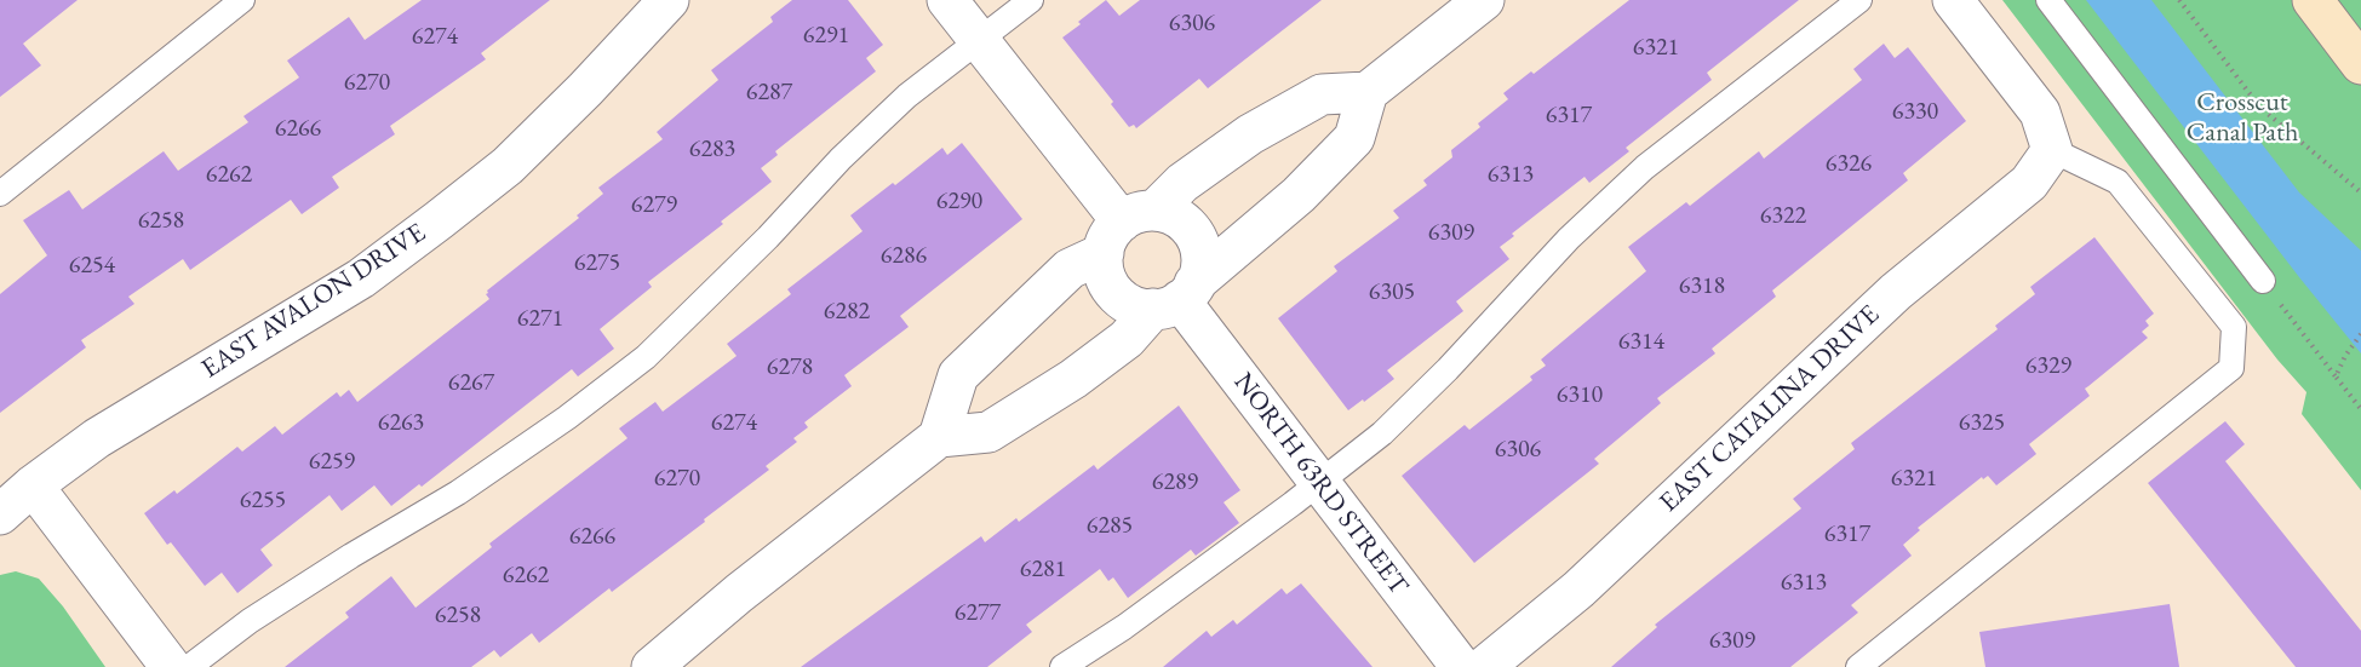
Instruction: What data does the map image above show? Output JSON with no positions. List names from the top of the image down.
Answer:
{
  "streets": {
    "street": ["EAST AVALON DRIVE", "EAST CATALINA DRIVE", "NORTH 63RD STREET"]
  },
  "parks": ["Crosscut Canal Path"],
  "house_numbers": [
    "6306",
    "6291",
    "6274",
    "6321",
    "6270",
    "6287",
    "6330",
    "6317",
    "6266",
    "6283",
    "6326",
    "6262",
    "6313",
    "6290",
    "6279",
    "6322",
    "6258",
    "6309",
    "6286",
    "6275",
    "6254",
    "6318",
    "6305",
    "6282",
    "6271",
    "6314",
    "6329",
    "6278",
    "6267",
    "6310",
    "6263",
    "6274",
    "6325",
    "6306",
    "6259",
    "6270",
    "6321",
    "6289",
    "6255",
    "6285",
    "6317",
    "6266",
    "6281",
    "6262",
    "6313",
    "6277",
    "6258",
    "6309"
  ]
}
